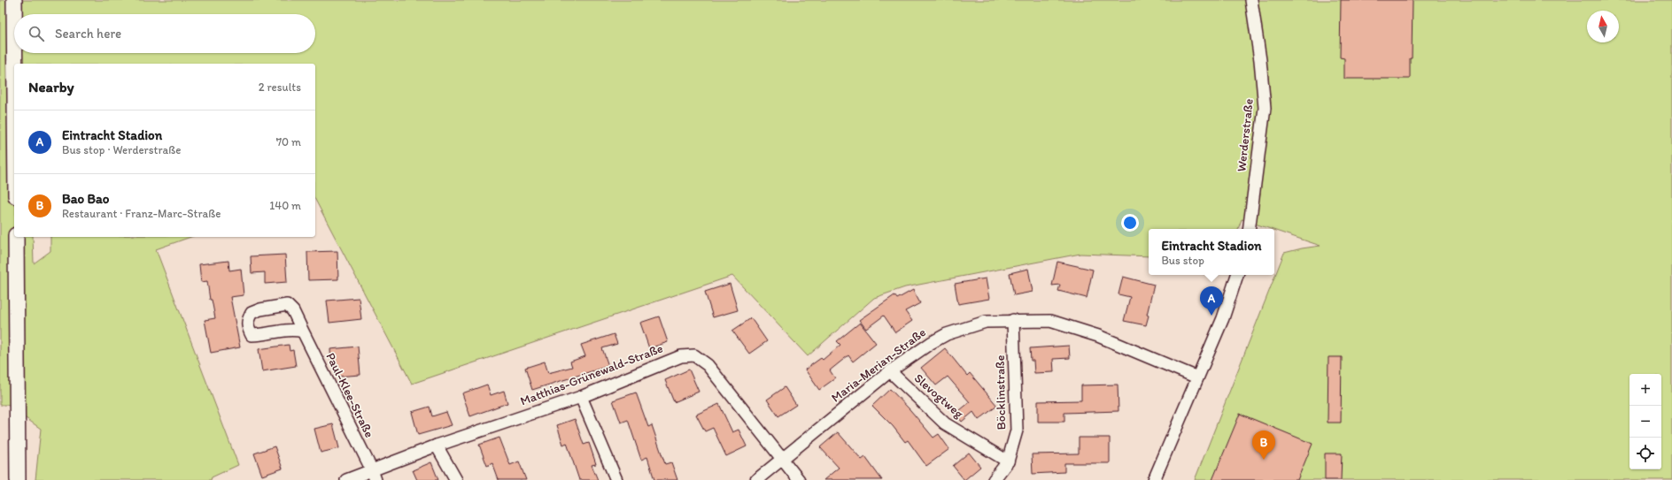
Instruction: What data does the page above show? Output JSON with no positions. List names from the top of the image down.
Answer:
{
  "streets": {
    "street": [
      "Werderstraße",
      "Maria-Merian-Straße",
      "Matthias-Grünewald-Straße",
      "Böcklinstraße",
      "Paul-Klee-Straße",
      "Slevogtweg"
    ]
  },
  "crossings": [
    ["Maria-Merian-Straße", "Matthias-Grünewald-Straße"],
    ["Maria-Merian-Straße", "Böcklinstraße"],
    ["Maria-Merian-Straße", "Slevogtweg"],
    ["Matthias-Grünewald-Straße", "Paul-Klee-Straße"],
    ["Böcklinstraße", "Slevogtweg"]
  ],
  "north": "top",
  "page": {
    "search": "Search here",
    "heading": ["Nearby", "2 results"],
    "list": [
      {
        "mark": "A",
        "name": "Eintracht Stadion",
        "note": "Bus stop · Werderstraße",
        "value": "70 m"
      },
      {
        "mark": "B",
        "name": "Bao Bao",
        "note": "Restaurant · Franz-Marc-Straße",
        "value": "140 m"
      }
    ],
    "popup": ["Eintracht Stadion", "Bus stop"],
    "pins": ["A", "B"],
    "map_buttons": ["+", "−"]
  }
}
